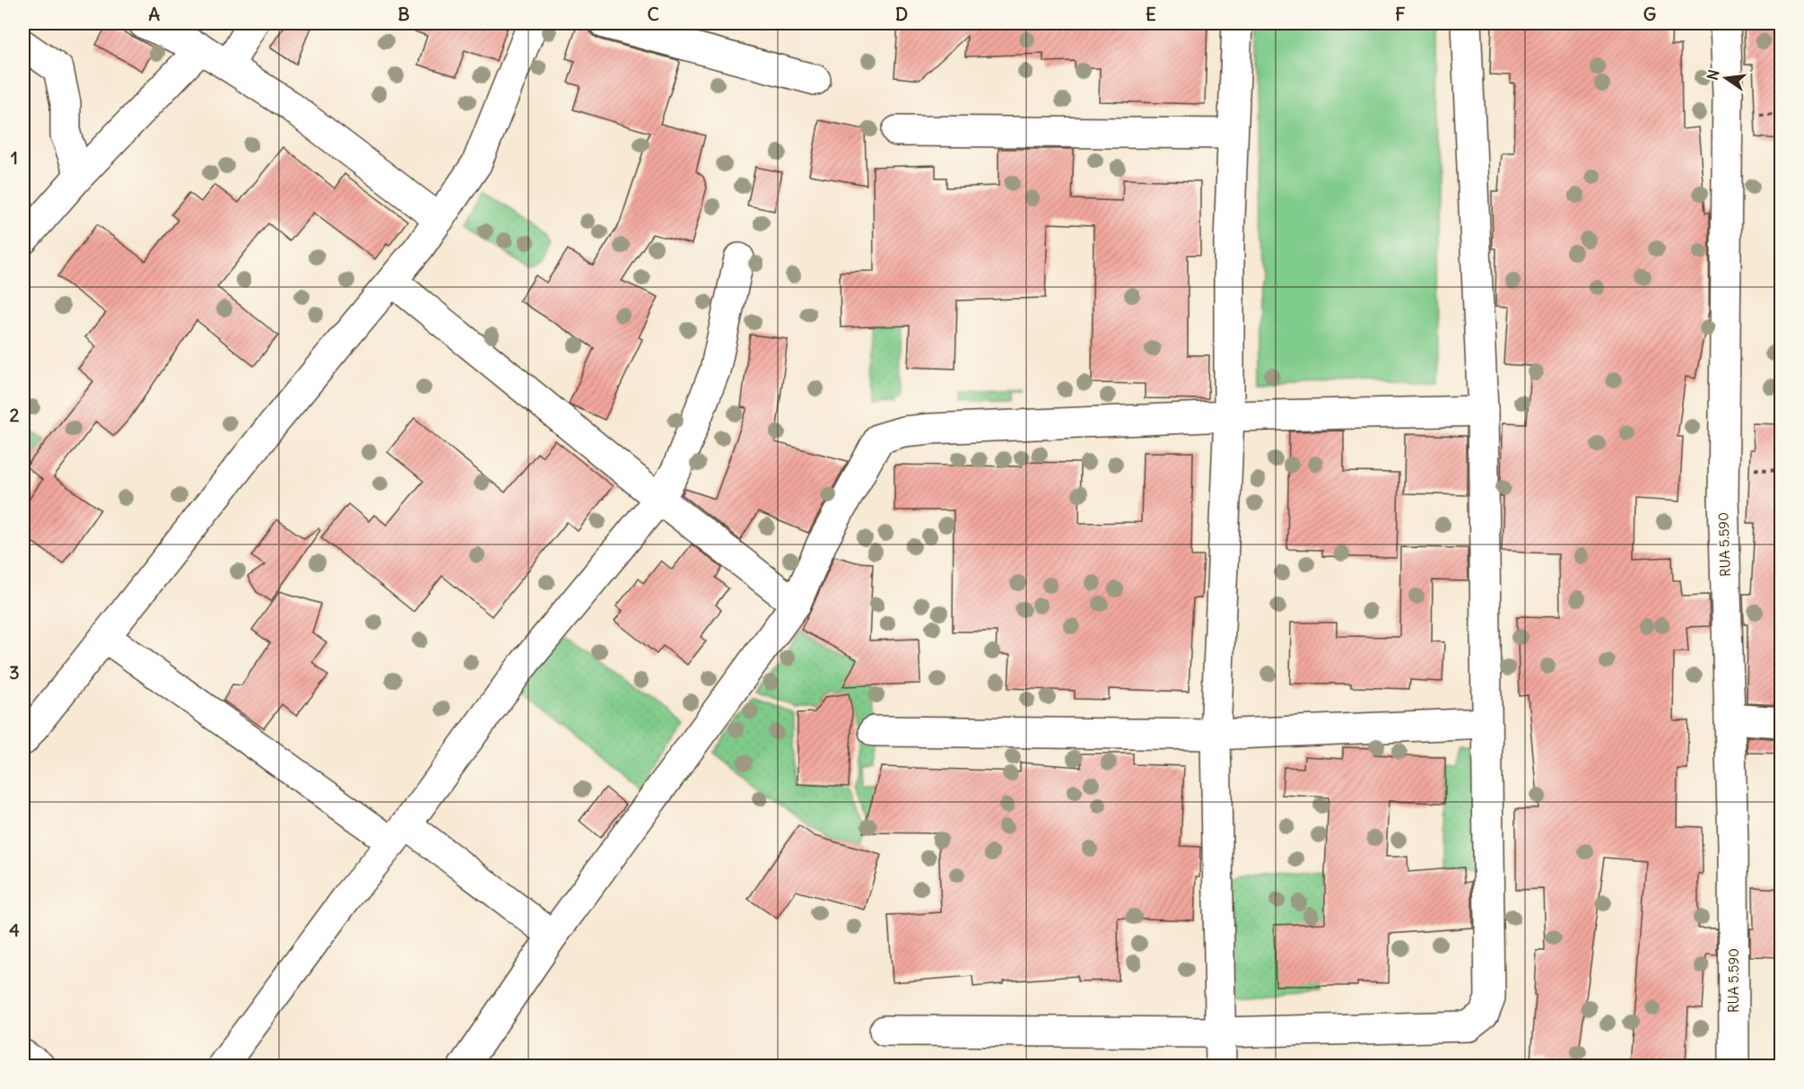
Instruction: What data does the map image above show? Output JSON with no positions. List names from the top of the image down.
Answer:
{
  "streets": {
    "street": ["RUA 5.590"]
  },
  "north": "left",
  "grid": {
    "columns": [
      "A",
      "B",
      "C",
      "D",
      "E",
      "F",
      "G"
    ],
    "rows": [
      "1",
      "2",
      "3",
      "4"
    ]
  }
}
